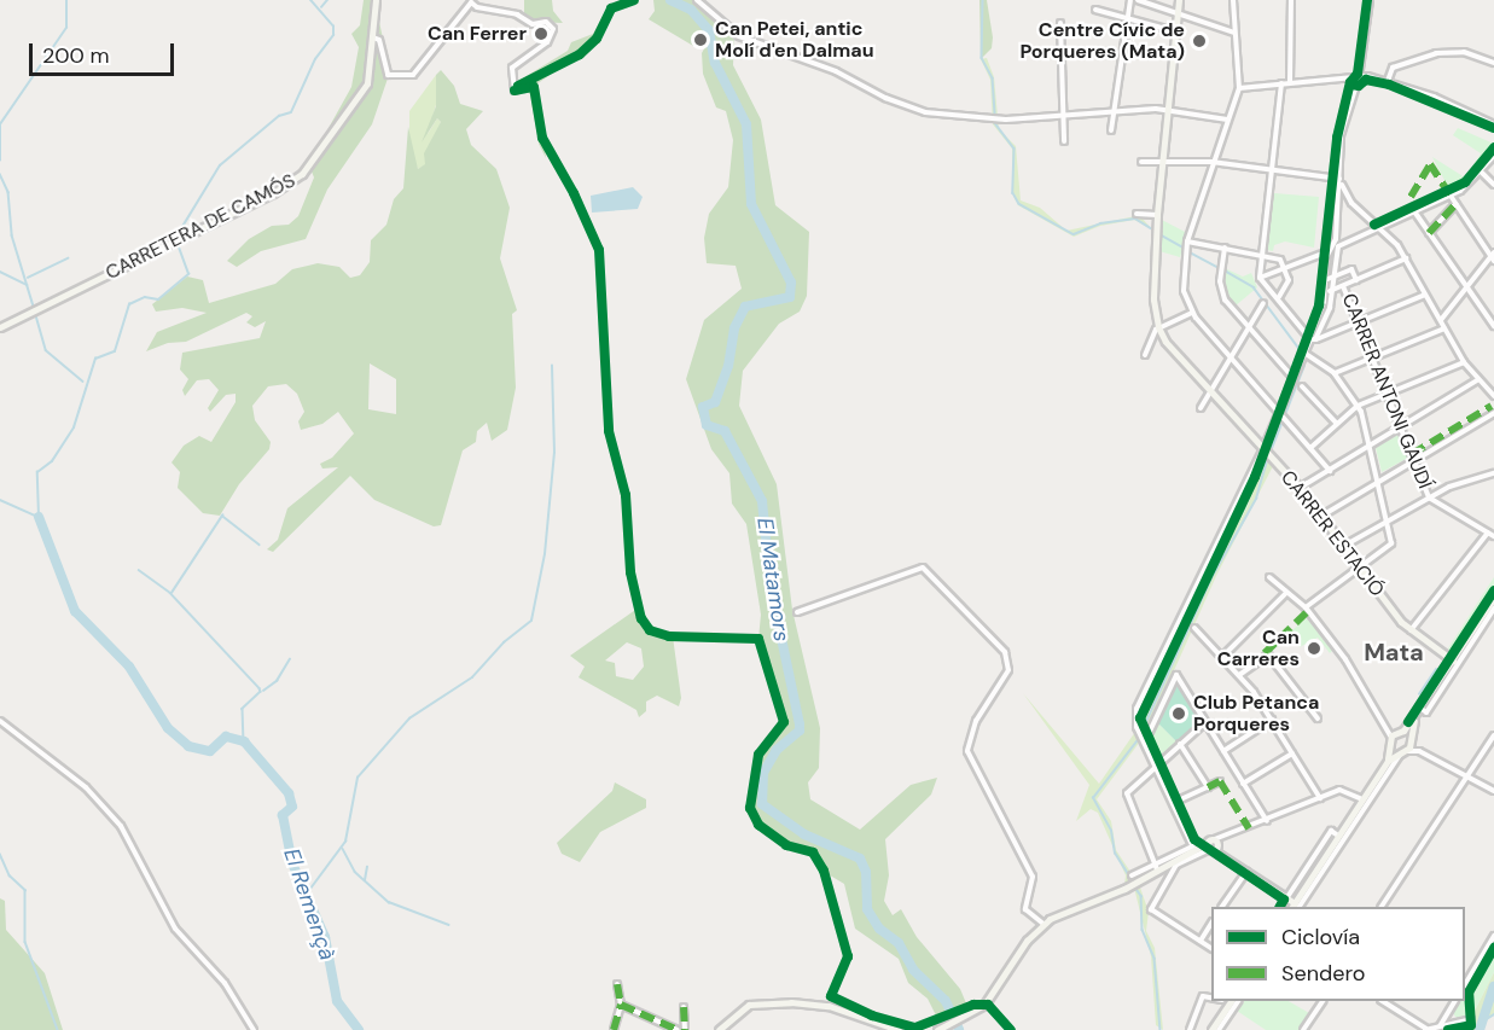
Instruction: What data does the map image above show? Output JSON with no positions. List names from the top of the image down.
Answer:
{
  "streets": {
    "street": ["CARRETERA DE CAMÓS", "CARRER ANTONI GAUDÍ", "CARRER ESTACIÓ"]
  },
  "districts": ["Mata"],
  "water": ["El Matamors", "El Remençà"],
  "places": [
    "Can Ferrer",
    "Can Petei, antic Molí d'en Dalmau",
    "Centre Cívic de Porqueres (Mata)",
    "Can Carreres",
    "Club Petanca Porqueres"
  ],
  "legend": ["Ciclovía", "Sendero"],
  "scale_bar": "200 m"
}
